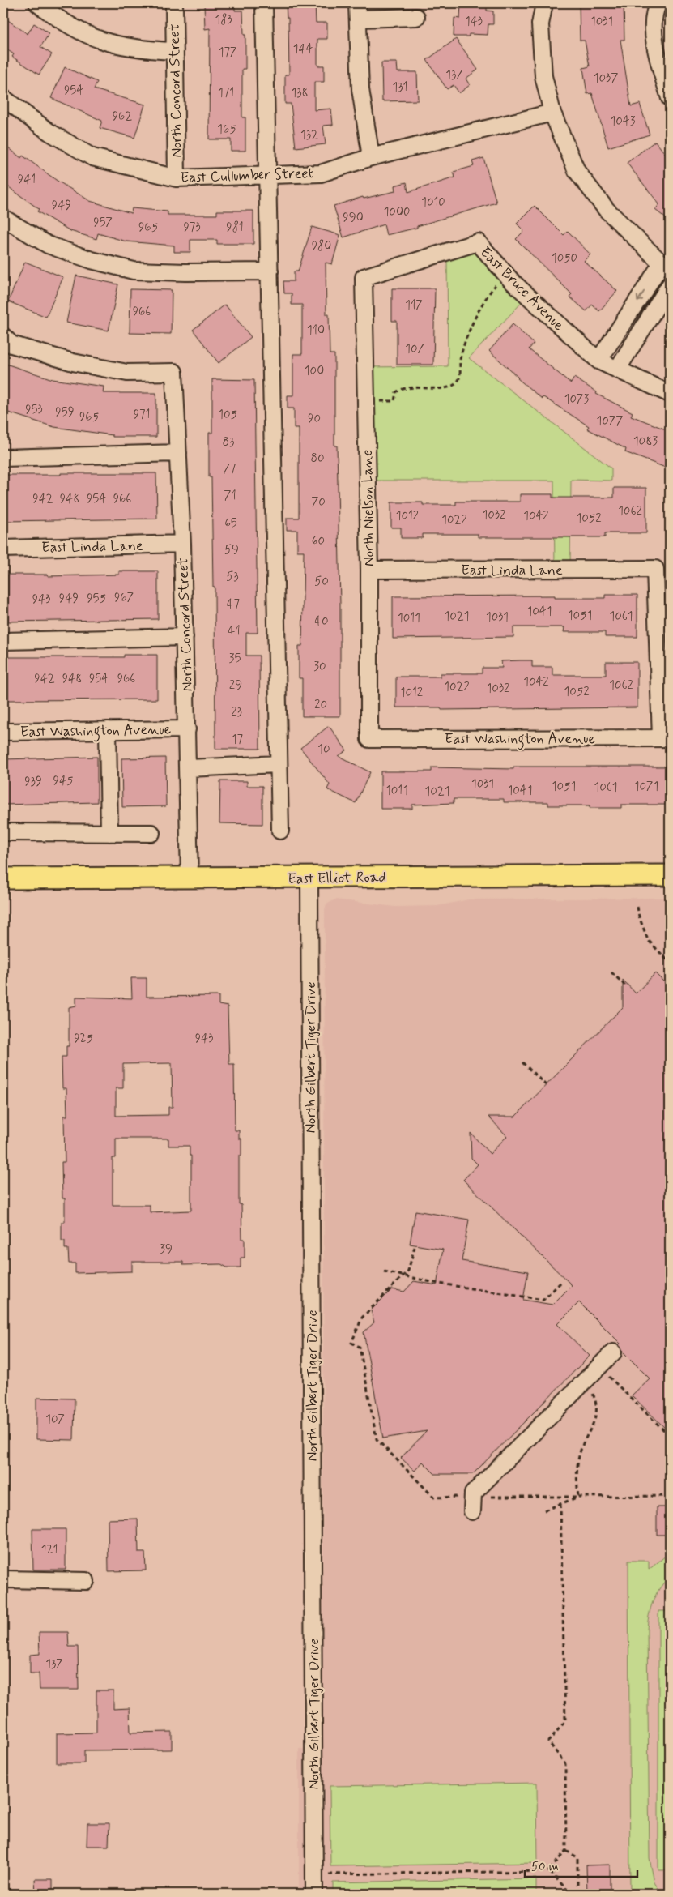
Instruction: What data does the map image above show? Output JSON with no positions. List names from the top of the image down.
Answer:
{
  "streets": {
    "main road": ["East Elliot Road"],
    "street": [
      "North Concord Street",
      "East Cullumber Street",
      "East Bruce Avenue",
      "North Nielson Lane",
      "East Linda Lane",
      "East Washington Avenue",
      "North Gilbert Tiger Drive"
    ]
  },
  "crossings": [
    ["North Concord Street", "East Cullumber Street"],
    ["North Concord Street", "East Linda Lane"],
    ["North Concord Street", "East Washington Avenue"],
    ["North Concord Street", "East Elliot Road"],
    ["East Bruce Avenue", "North Nielson Lane"],
    ["North Nielson Lane", "East Linda Lane"],
    ["North Nielson Lane", "East Washington Avenue"],
    ["East Linda Lane", "East Washington Avenue"],
    ["East Elliot Road", "North Gilbert Tiger Drive"]
  ],
  "house_numbers": [
    "183",
    "143",
    "1031",
    "144",
    "177",
    "137",
    "1037",
    "131",
    "954",
    "171",
    "138",
    "962",
    "1043",
    "165",
    "132",
    "941",
    "1010",
    "949",
    "1000",
    "990",
    "957",
    "965",
    "973",
    "981",
    "980",
    "1050",
    "117",
    "966",
    "110",
    "107",
    "100",
    "1073",
    "953",
    "959",
    "971",
    "105",
    "965",
    "90",
    "1077",
    "1083",
    "83",
    "80",
    "77",
    "71",
    "942",
    "948",
    "954",
    "966",
    "70",
    "1062",
    "1032",
    "1012",
    "1042",
    "1052",
    "1022",
    "65",
    "60",
    "59",
    "53",
    "50",
    "967",
    "949",
    "955",
    "943",
    "47",
    "1041",
    "1051",
    "1021",
    "1061",
    "1031",
    "1011",
    "40",
    "41",
    "35",
    "30",
    "942",
    "948",
    "954",
    "966",
    "1042",
    "29",
    "1062",
    "1022",
    "1032",
    "1052",
    "1012",
    "20",
    "23",
    "17",
    "10",
    "945",
    "939",
    "1031",
    "1051",
    "1071",
    "1061",
    "1011",
    "1041",
    "1021",
    "925",
    "943",
    "39",
    "107",
    "121",
    "137"
  ],
  "scale_bar": "50 m"
}
